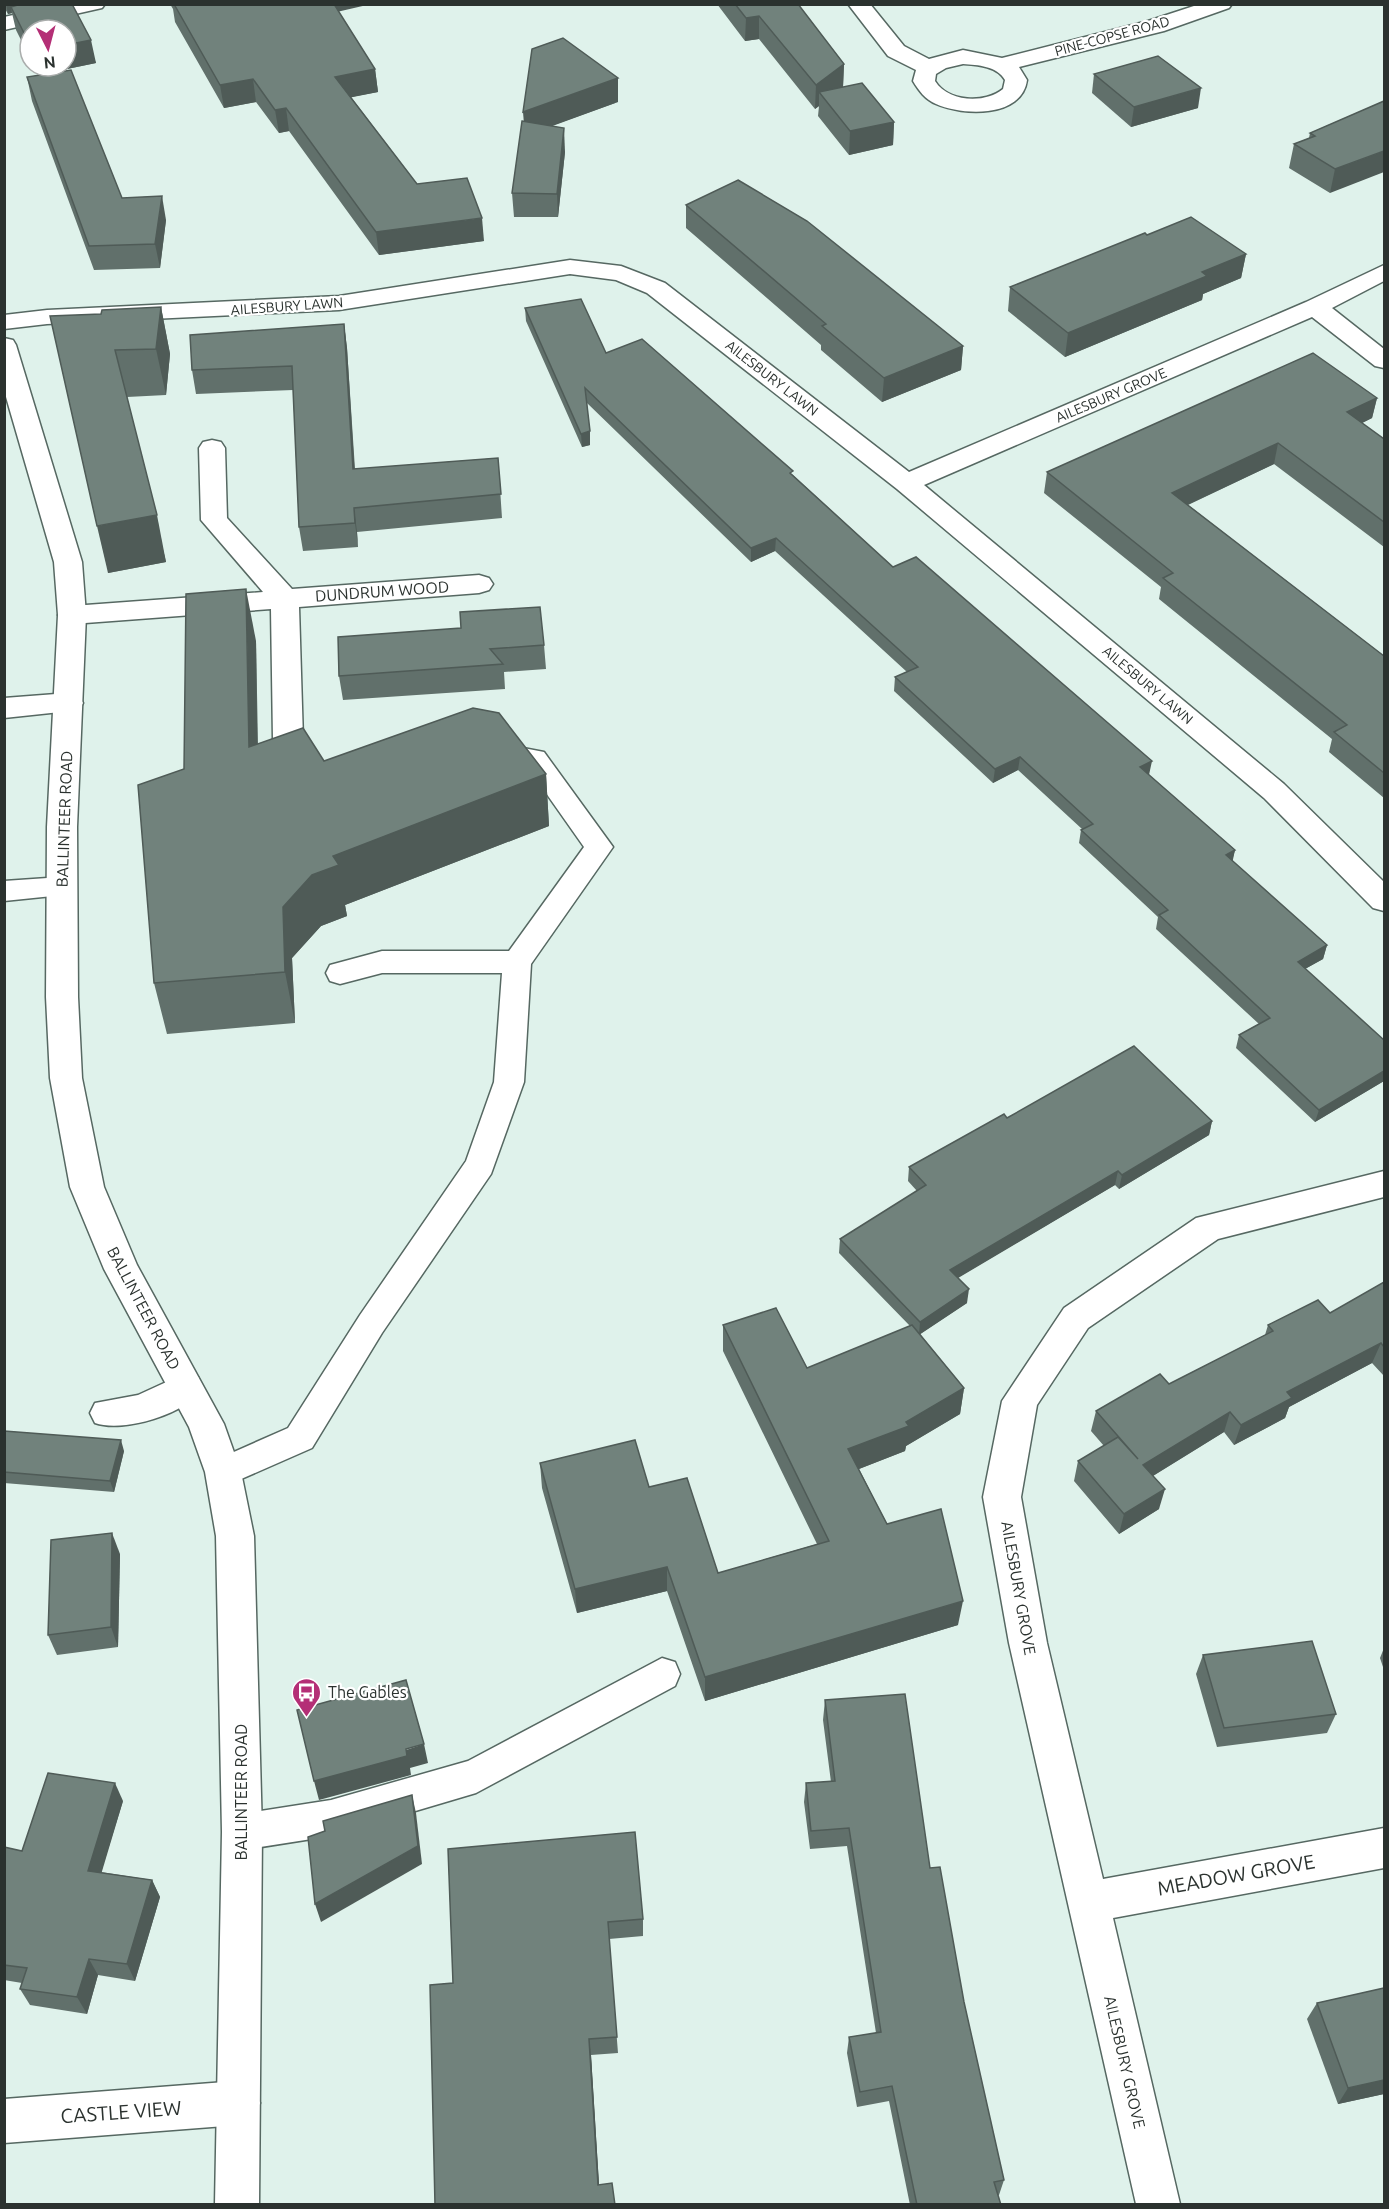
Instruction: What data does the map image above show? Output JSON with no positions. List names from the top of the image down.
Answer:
{
  "streets": {
    "street": [
      "PINE-COPSE ROAD",
      "AILESBURY LAWN",
      "AILESBURY GROVE",
      "DUNDRUM WOOD",
      "BALLINTEER ROAD",
      "MEADOW GROVE",
      "CASTLE VIEW"
    ]
  },
  "crossings": [
    ["AILESBURY LAWN", "AILESBURY GROVE"],
    ["AILESBURY GROVE", "MEADOW GROVE"],
    ["DUNDRUM WOOD", "BALLINTEER ROAD"],
    ["BALLINTEER ROAD", "CASTLE VIEW"]
  ],
  "places": {
    "bus stop": ["The Gables"]
  },
  "north": "bottom"
}
